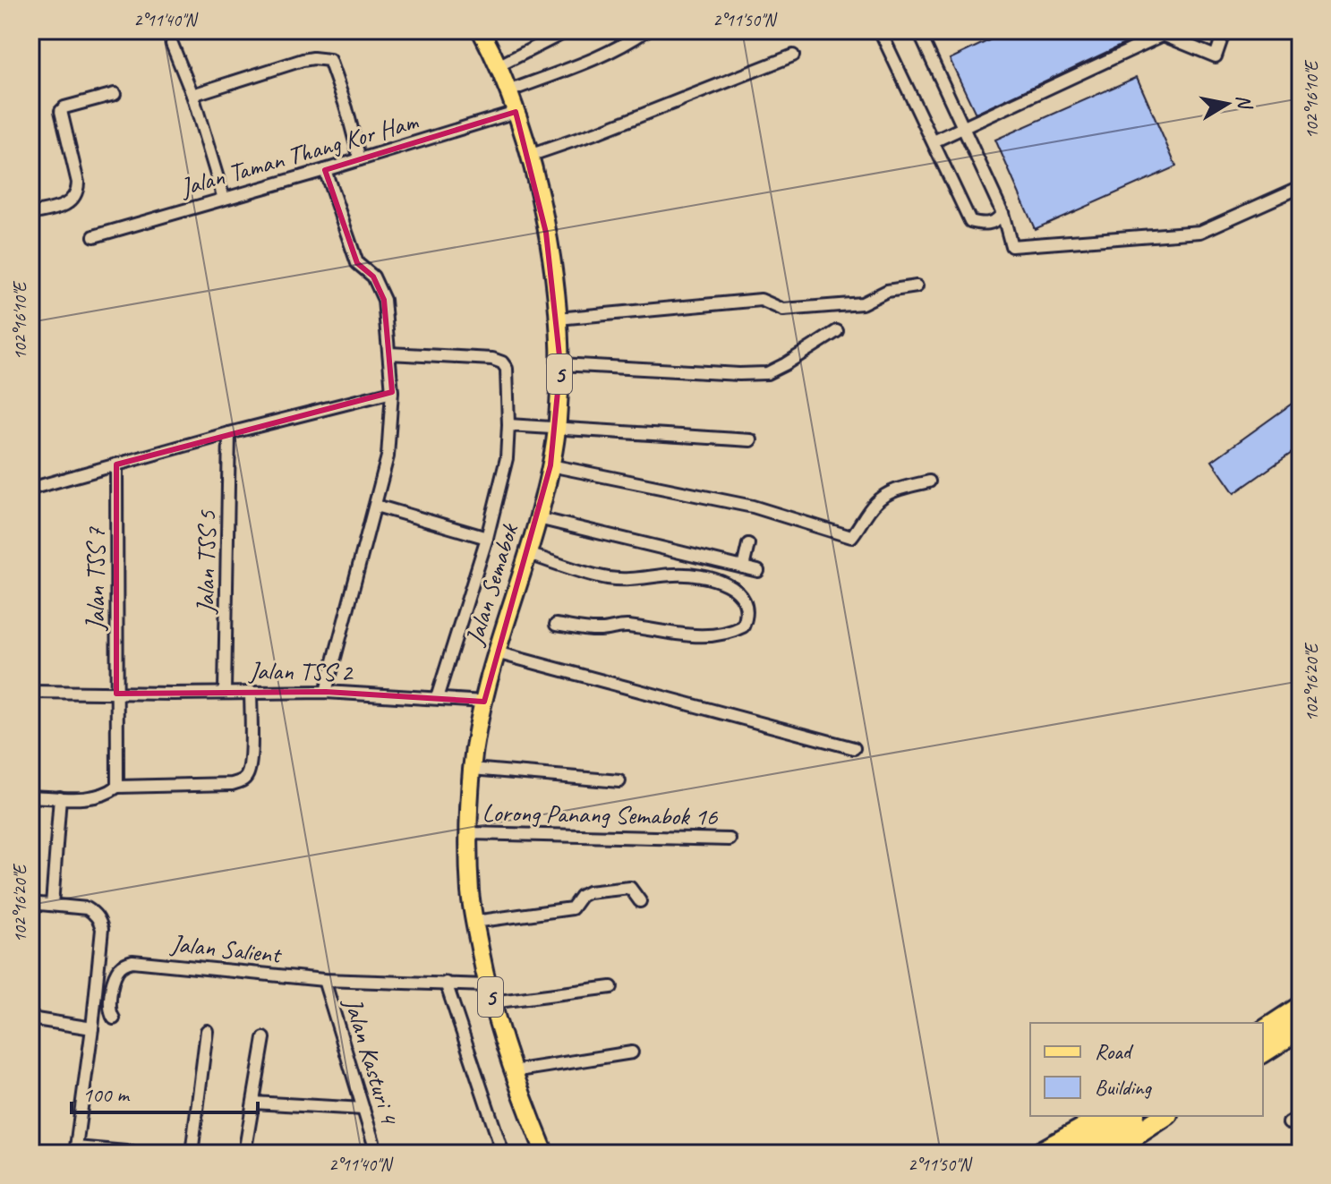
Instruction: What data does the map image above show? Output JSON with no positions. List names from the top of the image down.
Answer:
{
  "streets": {
    "main road": ["5", "Jalan Semabok"],
    "street": [
      "Jalan Taman Thang Kor Ham",
      "Jalan TSS 5",
      "Jalan TSS 7",
      "Jalan TSS 2",
      "Lorong Panang Semabok 16",
      "Jalan Salient",
      "Jalan Kasturi 4"
    ]
  },
  "crossings": [
    ["Jalan Taman Thang Kor Ham", "Jalan Semabok"],
    ["Jalan TSS 5", "Jalan TSS 2"],
    ["Jalan TSS 7", "Jalan TSS 2"],
    ["Jalan Semabok", "Jalan TSS 2"],
    ["Jalan Semabok", "Lorong Panang Semabok 16"],
    ["Jalan Semabok", "Jalan Salient"],
    ["Jalan Salient", "Jalan Kasturi 4"]
  ],
  "legend": ["Road", "Building"],
  "scale_bar": "100 m",
  "north": "right",
  "coordinates": [
    "2°11'40\"N",
    "2°11'50\"N",
    "102°16'10\"E",
    "102°16'20\"E"
  ]
}
